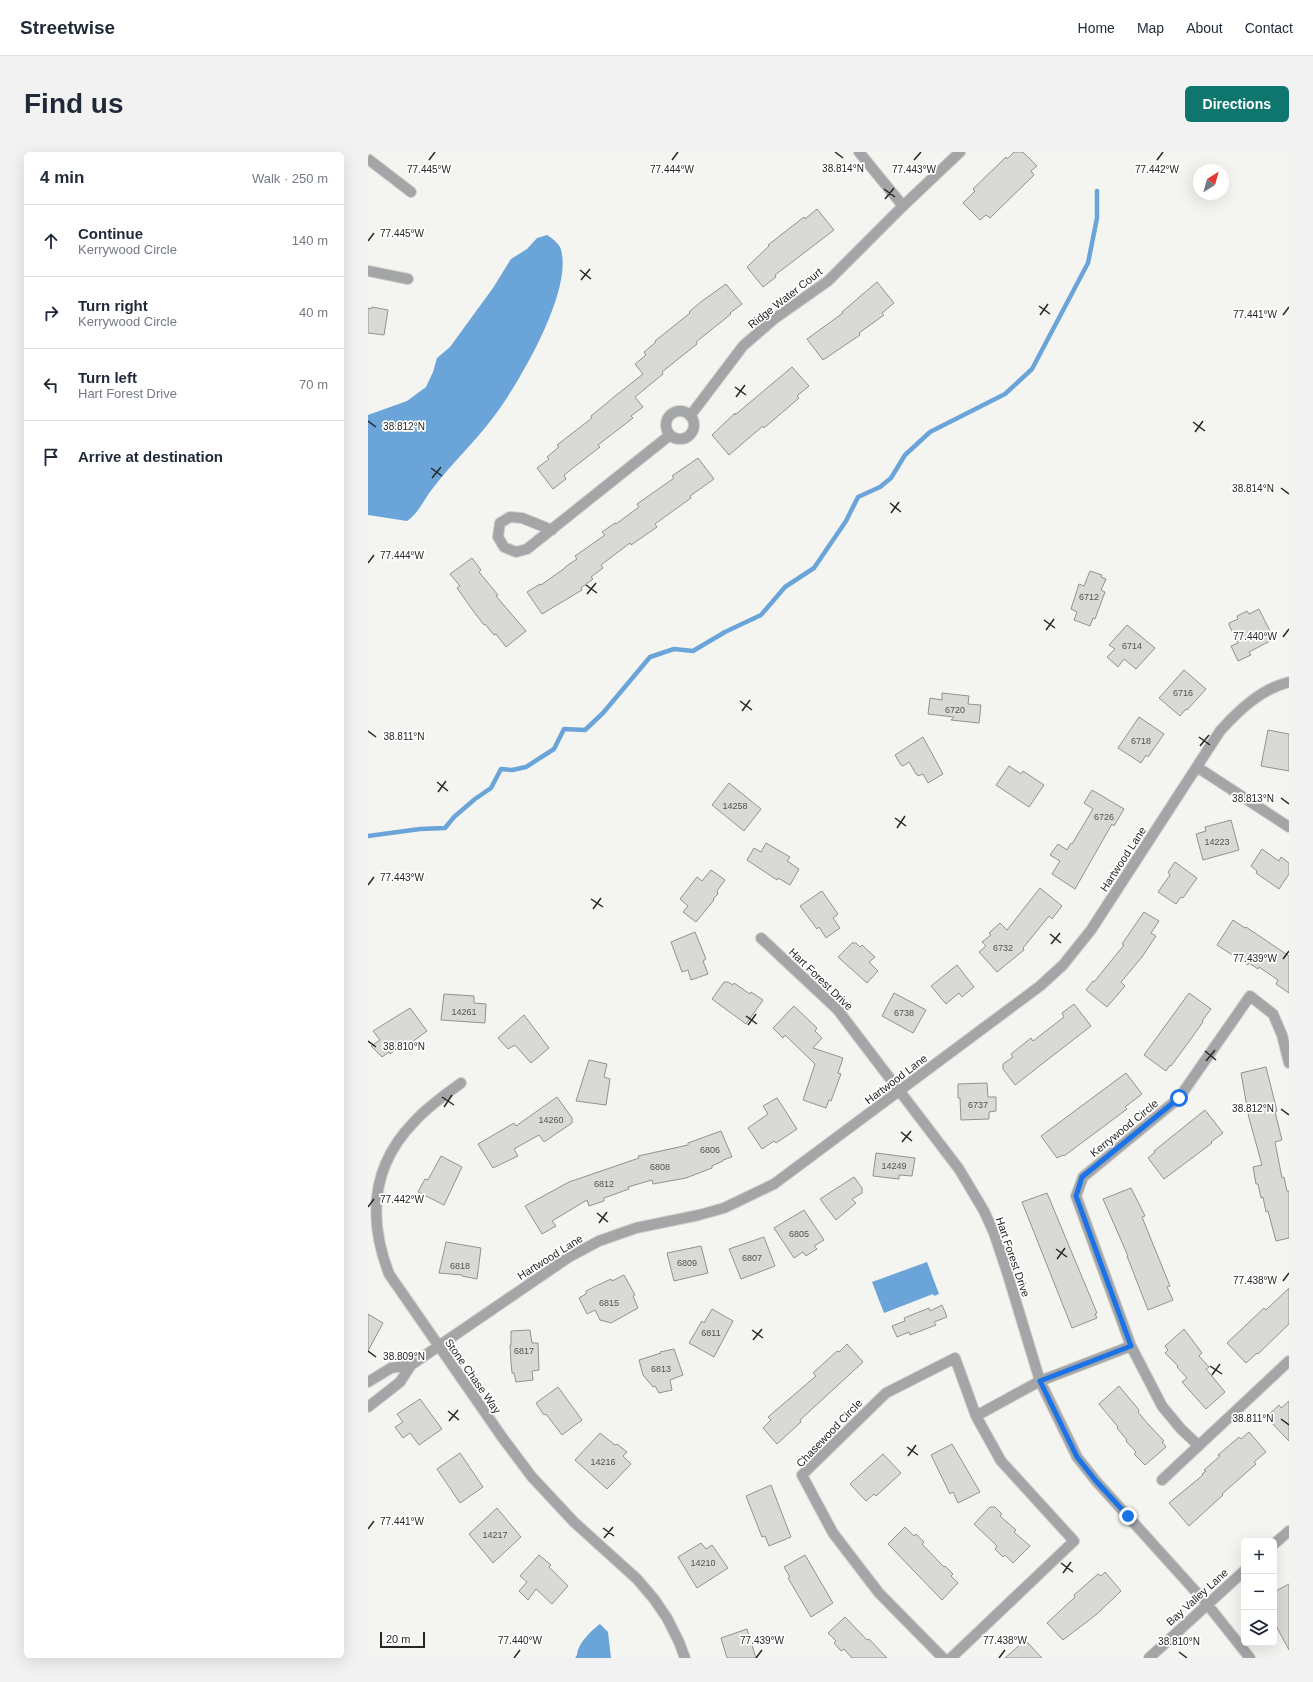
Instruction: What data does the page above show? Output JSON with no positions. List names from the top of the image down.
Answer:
{
  "streets": {
    "street": [
      "Ridge Water Court",
      "Hartwood Lane",
      "Hart Forest Drive",
      "Kerrywood Circle",
      "Stone Chase Way",
      "Chasewood Circle",
      "Bay Valley Lane"
    ]
  },
  "crossings": [
    ["Hartwood Lane", "Hart Forest Drive"],
    ["Hartwood Lane", "Stone Chase Way"],
    ["Hart Forest Drive", "Bay Valley Lane"]
  ],
  "house_numbers": [
    "6712",
    "6714",
    "6716",
    "6720",
    "6718",
    "14258",
    "6726",
    "14223",
    "6732",
    "14261",
    "6738",
    "6737",
    "14260",
    "6806",
    "14249",
    "6808",
    "6812",
    "6805",
    "6807",
    "6809",
    "6818",
    "6815",
    "6811",
    "6817",
    "6813",
    "14216",
    "14217",
    "14210"
  ],
  "scale_bar": "20 m",
  "north": "top right",
  "page": {
    "header": "Streetwise",
    "nav": [
      "Home",
      "Map",
      "About",
      "Contact"
    ],
    "buttons": "Directions",
    "title": "Find us",
    "heading": ["4 min", "Walk · 250 m"],
    "list": [
      ["Continue", "Kerrywood Circle", "140 m"],
      ["Turn right", "Kerrywood Circle", "40 m"],
      ["Turn left", "Hart Forest Drive", "70 m"],
      "Arrive at destination"
    ],
    "map_buttons": ["+", "−"],
    "scale": "20 m"
  },
  "coordinates": [
    "38.814°N",
    "77.445°W",
    "77.444°W",
    "77.443°W",
    "77.442°W",
    "77.441°W",
    "38.812°N",
    "77.440°W",
    "38.811°N",
    "38.813°N",
    "77.439°W",
    "38.810°N",
    "77.438°W",
    "38.809°N"
  ]
}
